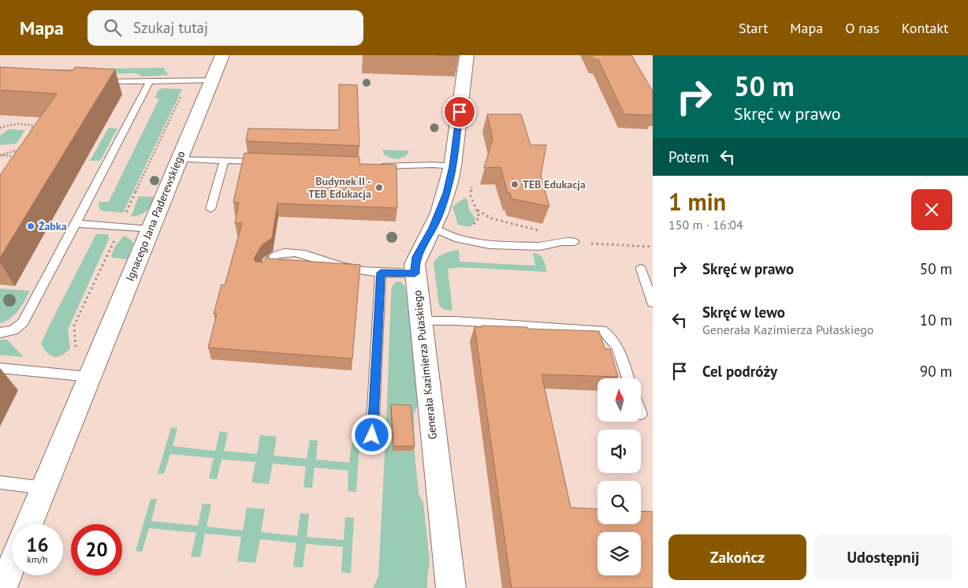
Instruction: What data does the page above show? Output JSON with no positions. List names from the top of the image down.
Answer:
{
  "streets": {
    "street": ["Ignacego Jana Paderewskiego", "Generała Kazimierza Pułaskiego"]
  },
  "places": ["TEB Edukacja", "Budynek II - TEB Edukacja", "Żabka"],
  "north": "top",
  "page": {
    "header": "Mapa",
    "search": "Szukaj tutaj",
    "nav": [
      "Start",
      "Mapa",
      "O nas",
      "Kontakt"
    ],
    "turn": ["50 m", "Skręć w prawo"],
    "then": "Potem",
    "heading": ["1 min", "150 m · 16:04"],
    "list": [
      {
        "name": "Skręć w prawo",
        "value": "50 m"
      },
      {
        "name": "Skręć w lewo",
        "note": "Generała Kazimierza Pułaskiego",
        "value": "10 m"
      },
      {
        "name": "Cel podróży",
        "value": "90 m"
      }
    ],
    "speed": "16 km/h",
    "limit": "20",
    "buttons": ["Zakończ", "Udostępnij"]
  }
}
